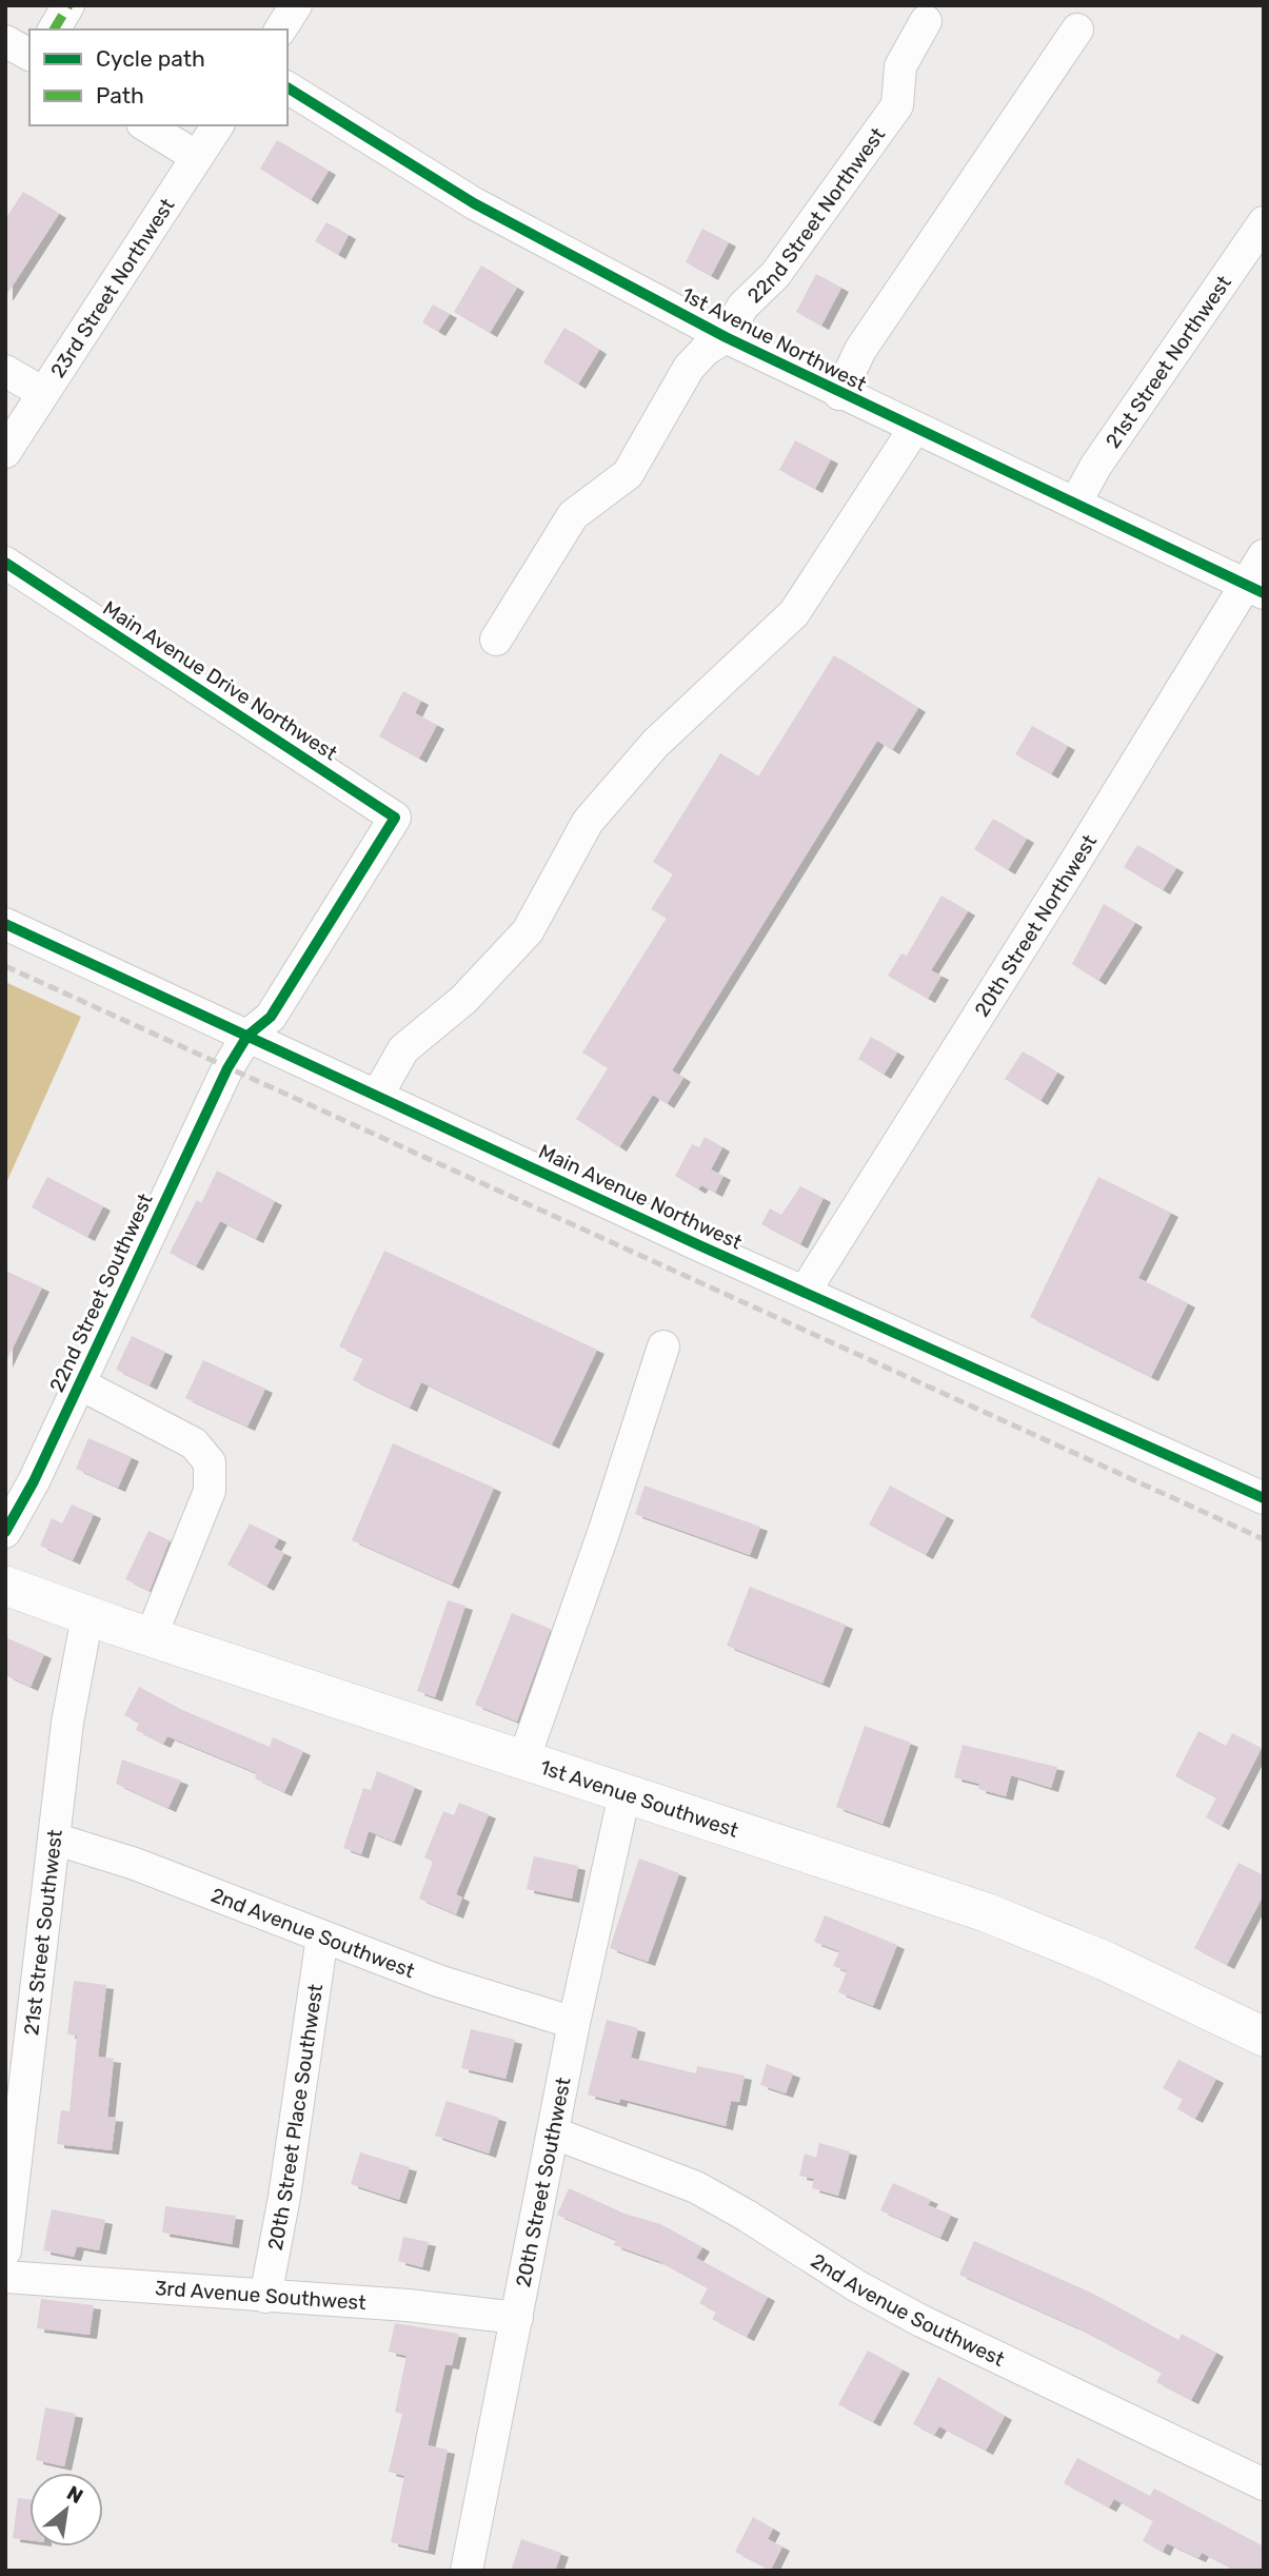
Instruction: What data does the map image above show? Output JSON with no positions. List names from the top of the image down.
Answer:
{
  "streets": {
    "main road": ["1st Avenue Southwest"],
    "street": [
      "22nd Street Northwest",
      "23rd Street Northwest",
      "1st Avenue Northwest",
      "21st Street Northwest",
      "Main Avenue Drive Northwest",
      "20th Street Northwest",
      "Main Avenue Northwest",
      "22nd Street Southwest",
      "21st Street Southwest",
      "2nd Avenue Southwest",
      "20th Street Place Southwest",
      "20th Street Southwest",
      "3rd Avenue Southwest"
    ]
  },
  "crossings": [
    ["22nd Street Northwest", "1st Avenue Northwest"],
    ["1st Avenue Northwest", "21st Street Northwest"],
    ["1st Avenue Northwest", "20th Street Northwest"],
    ["Main Avenue Drive Northwest", "Main Avenue Northwest"],
    ["Main Avenue Drive Northwest", "22nd Street Southwest"],
    ["20th Street Northwest", "Main Avenue Northwest"],
    ["Main Avenue Northwest", "22nd Street Southwest"],
    ["1st Avenue Southwest", "21st Street Southwest"],
    ["1st Avenue Southwest", "20th Street Southwest"],
    ["21st Street Southwest", "2nd Avenue Southwest"],
    ["2nd Avenue Southwest", "20th Street Place Southwest"],
    ["2nd Avenue Southwest", "20th Street Southwest"],
    ["20th Street Place Southwest", "3rd Avenue Southwest"],
    ["20th Street Southwest", "3rd Avenue Southwest"]
  ],
  "legend": ["Cycle path", "Path"],
  "north": "top right"
}
